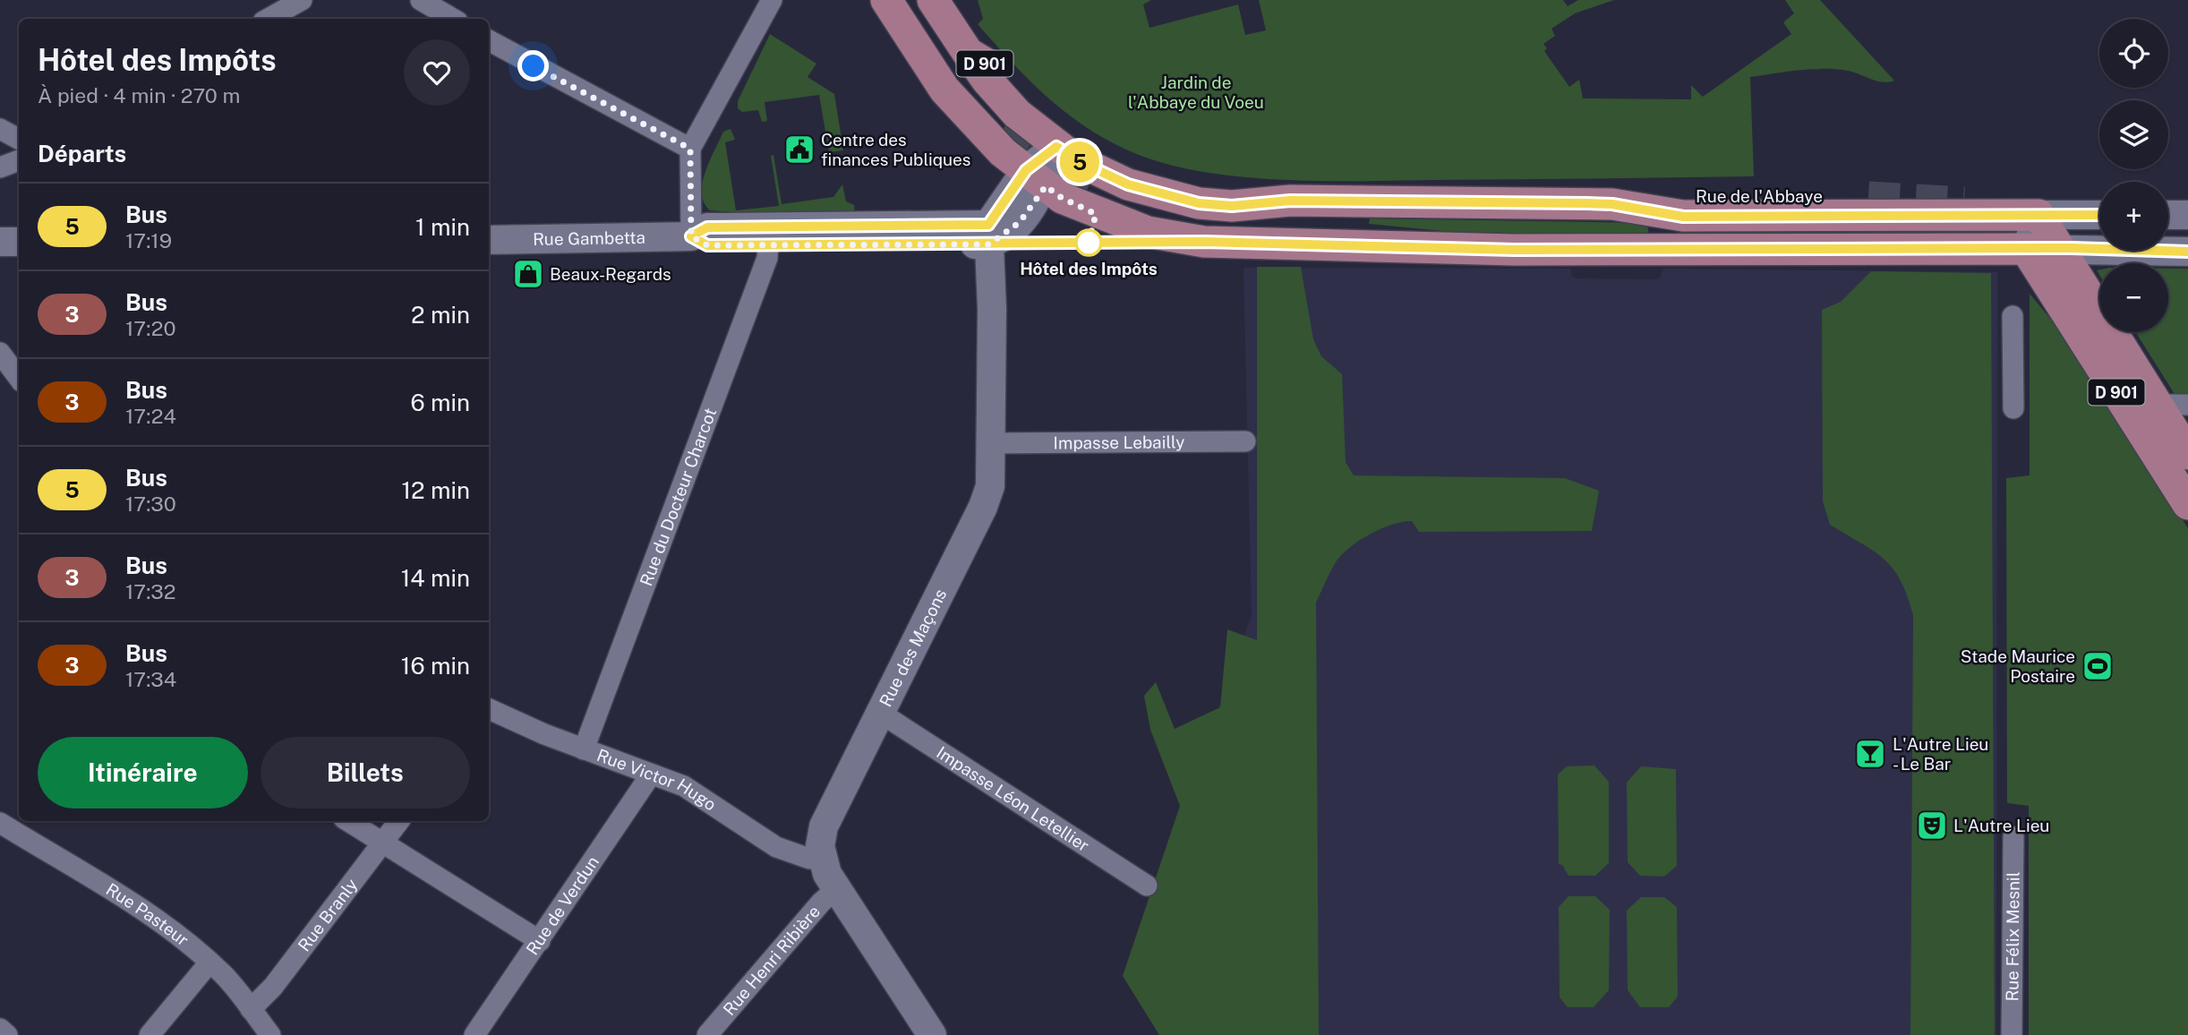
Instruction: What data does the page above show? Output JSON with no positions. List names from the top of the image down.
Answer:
{
  "streets": {
    "main road": [
      "D 901",
      "Rue de l'Abbaye",
      "Rue Gambetta",
      "Rue des Maçons"
    ],
    "street": [
      "Impasse Lebailly",
      "Rue du Docteur Charcot",
      "Rue Victor Hugo",
      "Impasse Léon Letellier",
      "Rue de Verdun",
      "Rue Branly",
      "Rue Pasteur",
      "Rue Félix Mesnil",
      "Rue Henri Ribière"
    ]
  },
  "crossings": [
    ["D 901", "Rue de l'Abbaye"],
    ["Impasse Lebailly", "Rue des Maçons"],
    ["Rue du Docteur Charcot", "Rue Victor Hugo"],
    ["Rue des Maçons", "Rue Victor Hugo"],
    ["Rue des Maçons", "Impasse Léon Letellier"],
    ["Rue Victor Hugo", "Rue de Verdun"],
    ["Rue Branly", "Rue Pasteur"]
  ],
  "parks": ["Jardin de l'Abbaye du Voeu"],
  "places": {
    "public building": ["Centre des finances Publiques"],
    "other": ["Hôtel des Impôts"],
    "shop": ["Beaux-Regards"],
    "sports": ["Stade Maurice Postaire"],
    "bar": ["L'Autre Lieu - Le Bar"],
    "theatre": ["L'Autre Lieu"]
  },
  "lines": ["bus line 5"],
  "page": {
    "on_map": "5",
    "map_buttons": ["+", "−"],
    "heading": [
      ["Hôtel des Impôts", "À pied · 4 min · 270 m"],
      "Départs"
    ],
    "list": [
      {
        "mark": "5",
        "name": "Bus",
        "note": "17:19",
        "value": "1 min"
      },
      {
        "mark": "3",
        "name": "Bus",
        "note": "17:20",
        "value": "2 min"
      },
      {
        "mark": "3",
        "name": "Bus",
        "note": "17:24",
        "value": "6 min"
      },
      {
        "mark": "5",
        "name": "Bus",
        "note": "17:30",
        "value": "12 min"
      },
      {
        "mark": "3",
        "name": "Bus",
        "note": "17:32",
        "value": "14 min"
      },
      {
        "mark": "3",
        "name": "Bus",
        "note": "17:34",
        "value": "16 min"
      }
    ],
    "buttons": ["Itinéraire", "Billets"]
  }
}
